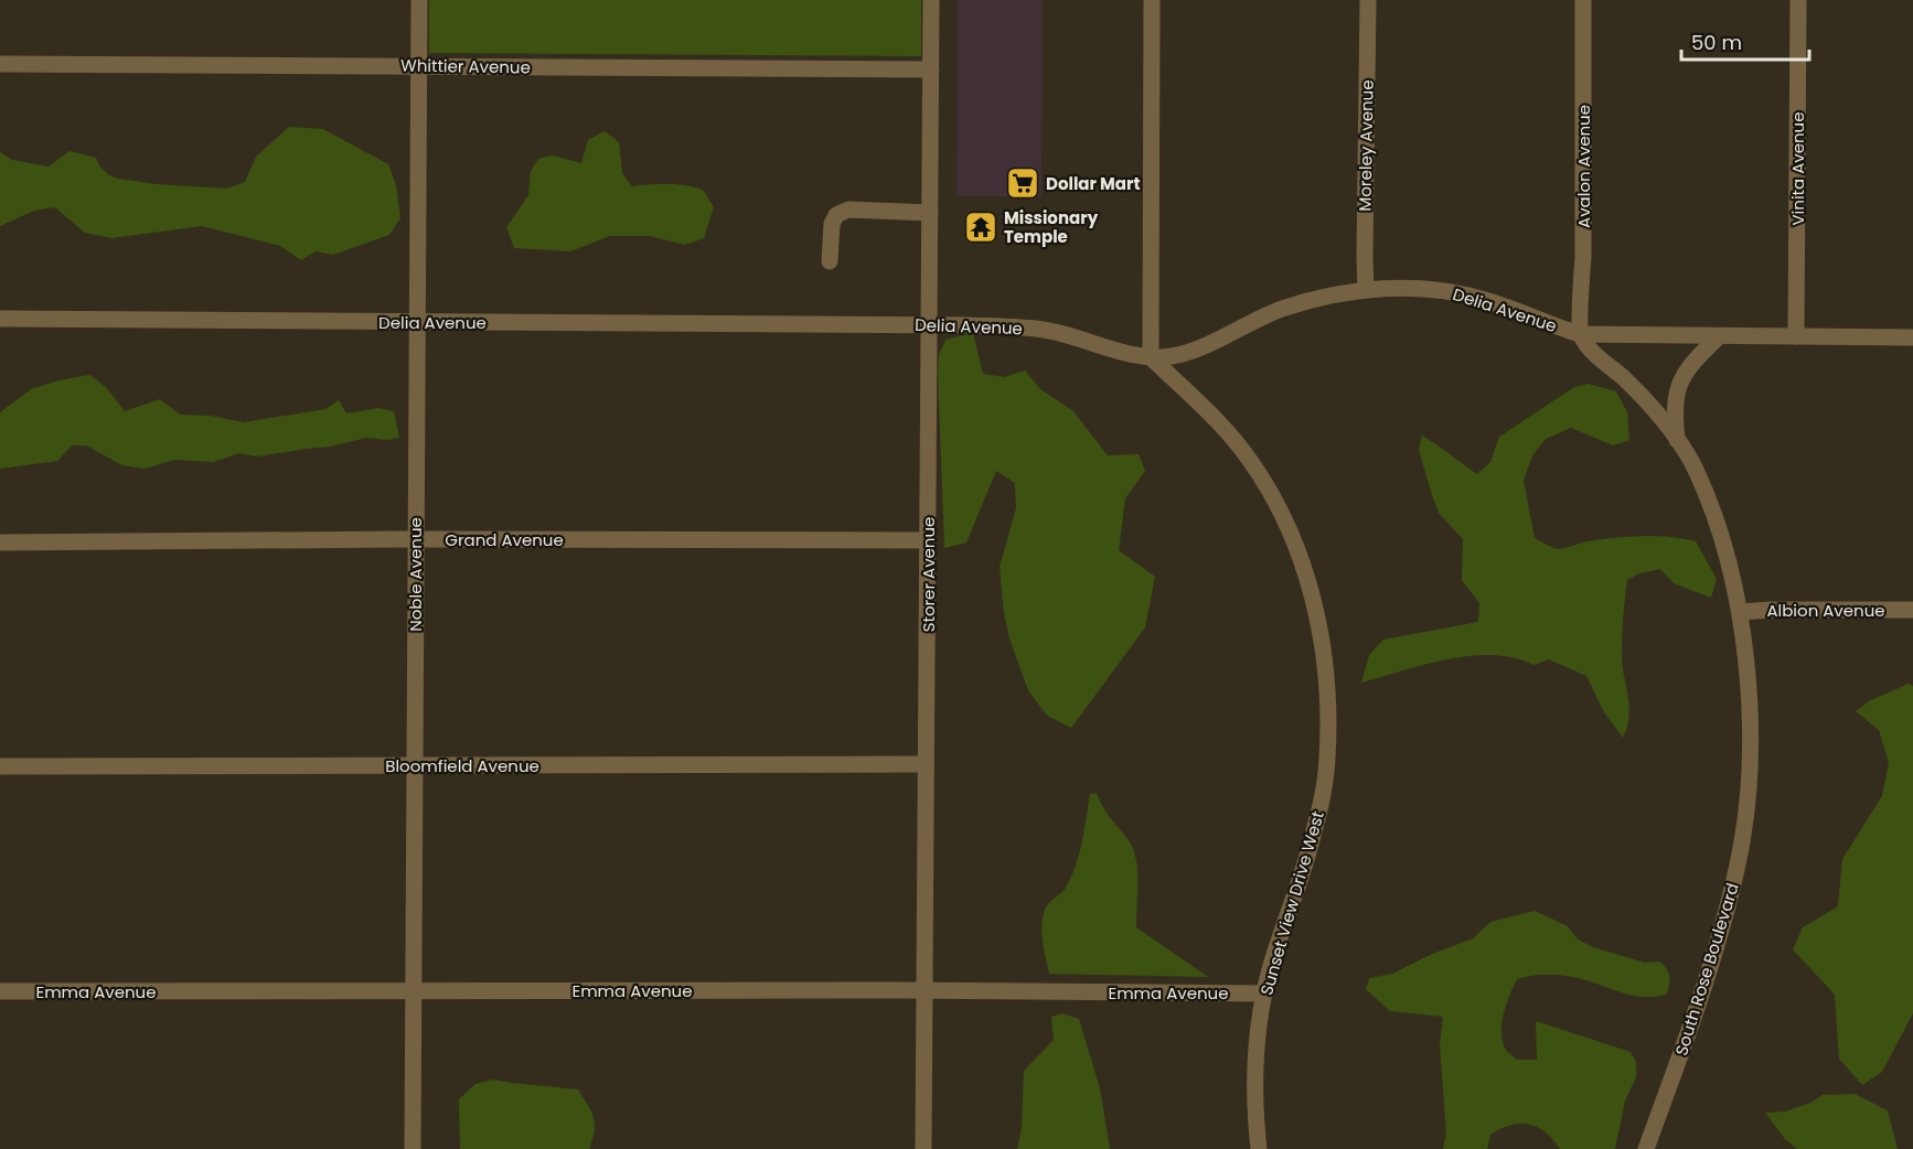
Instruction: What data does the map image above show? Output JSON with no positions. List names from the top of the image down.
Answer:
{
  "streets": {
    "street": [
      "Whittier Avenue",
      "Moreley Avenue",
      "Avalon Avenue",
      "Vinita Avenue",
      "Delia Avenue",
      "Grand Avenue",
      "Noble Avenue",
      "Storer Avenue",
      "Albion Avenue",
      "Bloomfield Avenue",
      "Sunset View Drive West",
      "South Rose Boulevard",
      "Emma Avenue"
    ]
  },
  "crossings": [
    ["Whittier Avenue", "Noble Avenue"],
    ["Whittier Avenue", "Storer Avenue"],
    ["Moreley Avenue", "Delia Avenue"],
    ["Avalon Avenue", "Delia Avenue"],
    ["Avalon Avenue", "South Rose Boulevard"],
    ["Vinita Avenue", "Delia Avenue"],
    ["Delia Avenue", "Noble Avenue"],
    ["Delia Avenue", "Storer Avenue"],
    ["Delia Avenue", "Sunset View Drive West"],
    ["Delia Avenue", "South Rose Boulevard"],
    ["Grand Avenue", "Noble Avenue"],
    ["Grand Avenue", "Storer Avenue"],
    ["Noble Avenue", "Bloomfield Avenue"],
    ["Noble Avenue", "Emma Avenue"],
    ["Storer Avenue", "Bloomfield Avenue"],
    ["Storer Avenue", "Emma Avenue"],
    ["Albion Avenue", "South Rose Boulevard"],
    ["Sunset View Drive West", "Emma Avenue"]
  ],
  "places": {
    "supermarket": ["Dollar Mart"],
    "temple": ["Missionary Temple"]
  },
  "scale_bar": "50 m"
}
